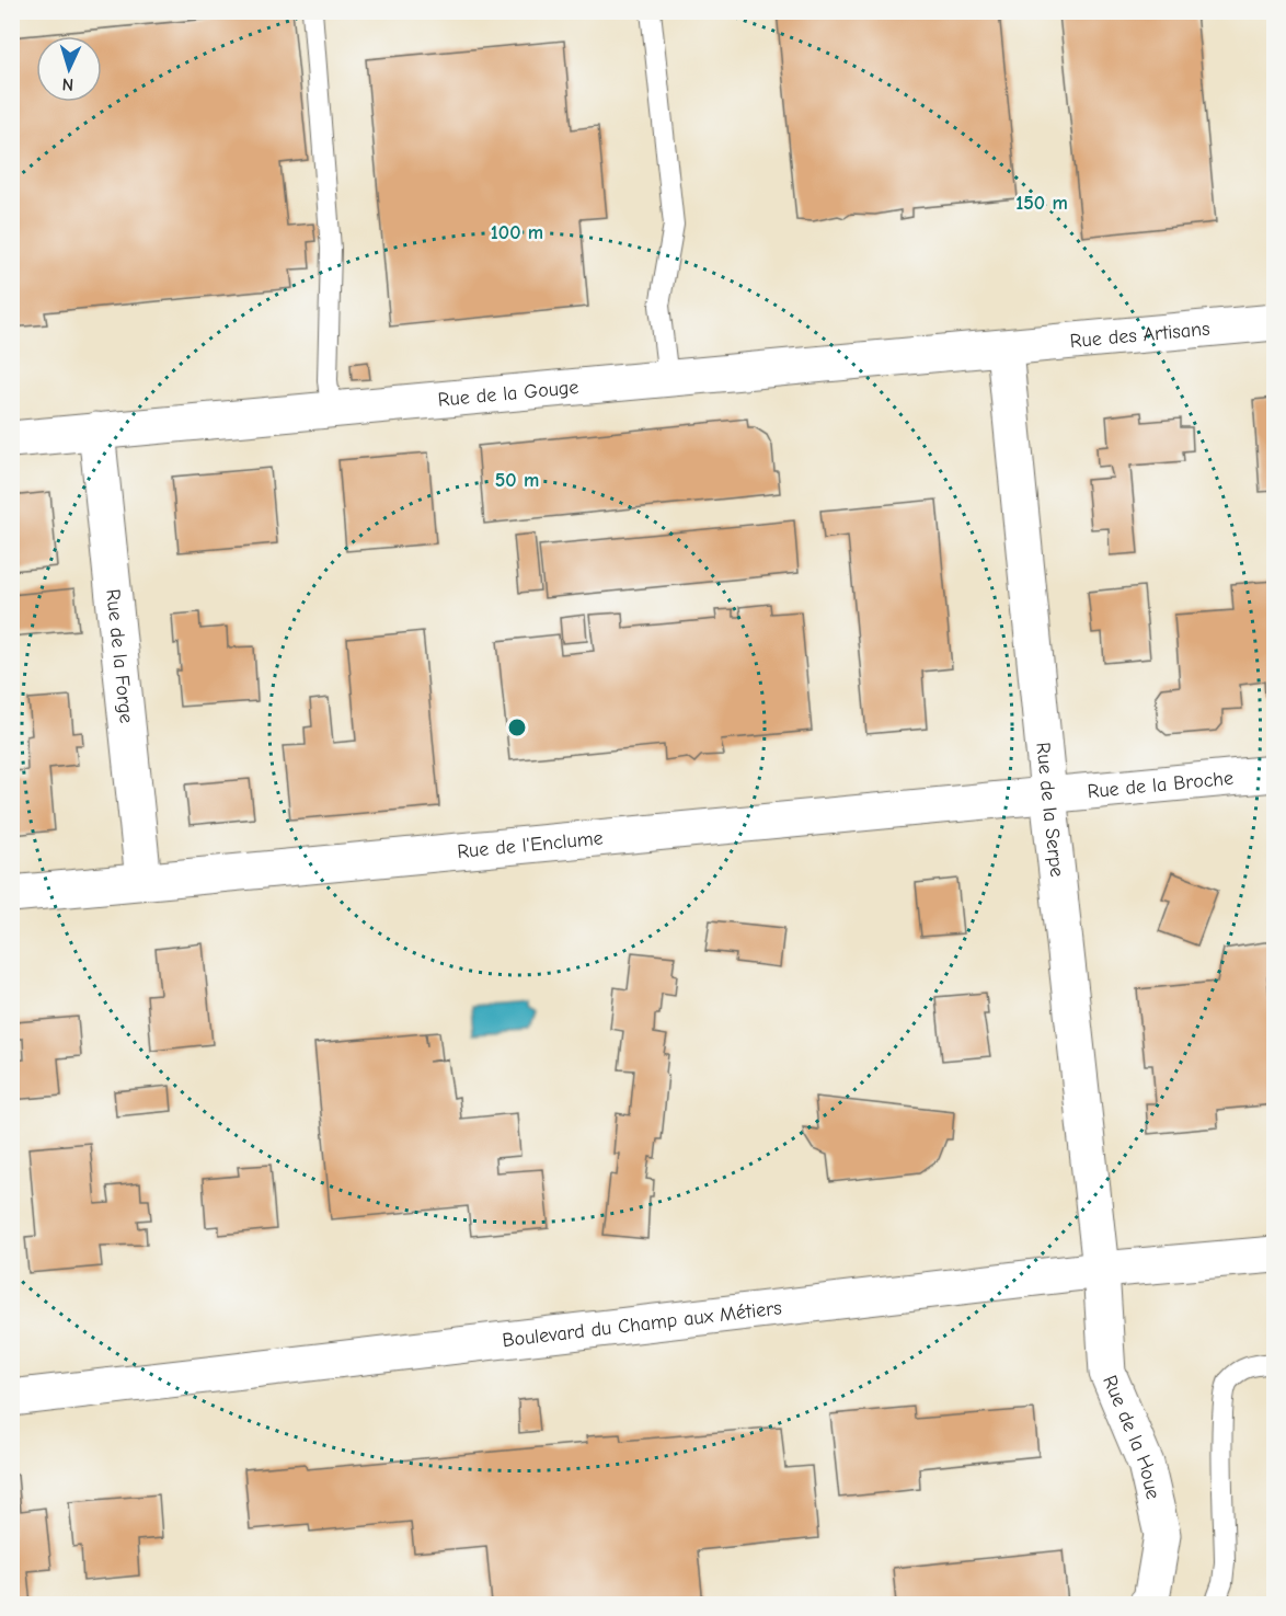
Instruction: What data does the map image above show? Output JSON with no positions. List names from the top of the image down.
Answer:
{
  "streets": {
    "street": [
      "Rue des Artisans",
      "Rue de la Gouge",
      "Rue de la Forge",
      "Rue de la Broche",
      "Rue de la Serpe",
      "Rue de l'Enclume",
      "Boulevard du Champ aux Métiers",
      "Rue de la Houe"
    ]
  },
  "crossings": [
    ["Rue des Artisans", "Rue de la Gouge"],
    ["Rue des Artisans", "Rue de la Serpe"],
    ["Rue de la Gouge", "Rue de la Forge"],
    ["Rue de la Gouge", "Rue de la Serpe"],
    ["Rue de la Forge", "Rue de l'Enclume"],
    ["Rue de la Broche", "Rue de la Serpe"],
    ["Rue de la Broche", "Rue de l'Enclume"],
    ["Rue de la Serpe", "Rue de l'Enclume"],
    ["Rue de la Serpe", "Boulevard du Champ aux Métiers"],
    ["Rue de la Serpe", "Rue de la Houe"],
    ["Boulevard du Champ aux Métiers", "Rue de la Houe"]
  ],
  "north": "bottom",
  "rings": ["150 m", "100 m", "50 m"]
}
